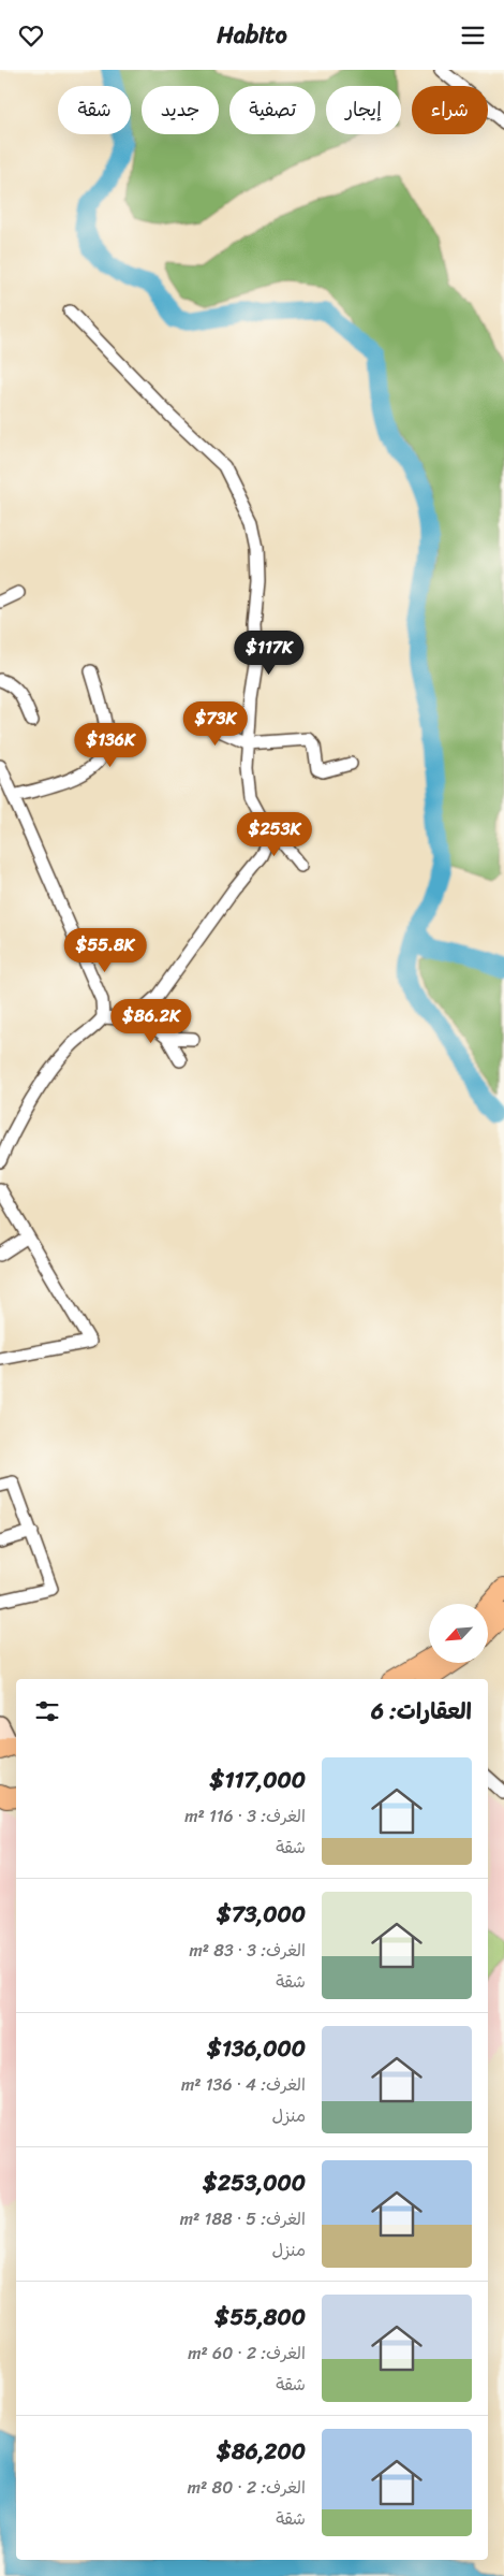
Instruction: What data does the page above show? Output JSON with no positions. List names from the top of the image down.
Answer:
{
  "north": "bottom left",
  "page": {
    "header": "Habito",
    "chip": [
      "شراء",
      "إيجار",
      "تصفية",
      "جديد",
      "شقة"
    ],
    "price": [
      "$117K",
      "$73K",
      "$136K",
      "$253K",
      "$55.8K",
      "$86.2K"
    ],
    "heading": "العقارات: 6",
    "list": [
      {
        "name": "$117,000",
        "note": "الغرف: 3 · 116 m² · شقة"
      },
      {
        "name": "$73,000",
        "note": "الغرف: 3 · 83 m² · شقة"
      },
      {
        "name": "$136,000",
        "note": "الغرف: 4 · 136 m² · منزل"
      },
      {
        "name": "$253,000",
        "note": "الغرف: 5 · 188 m² · منزل"
      },
      {
        "name": "$55,800",
        "note": "الغرف: 2 · 60 m² · شقة"
      },
      {
        "name": "$86,200",
        "note": "الغرف: 2 · 80 m² · شقة"
      }
    ]
  }
}
